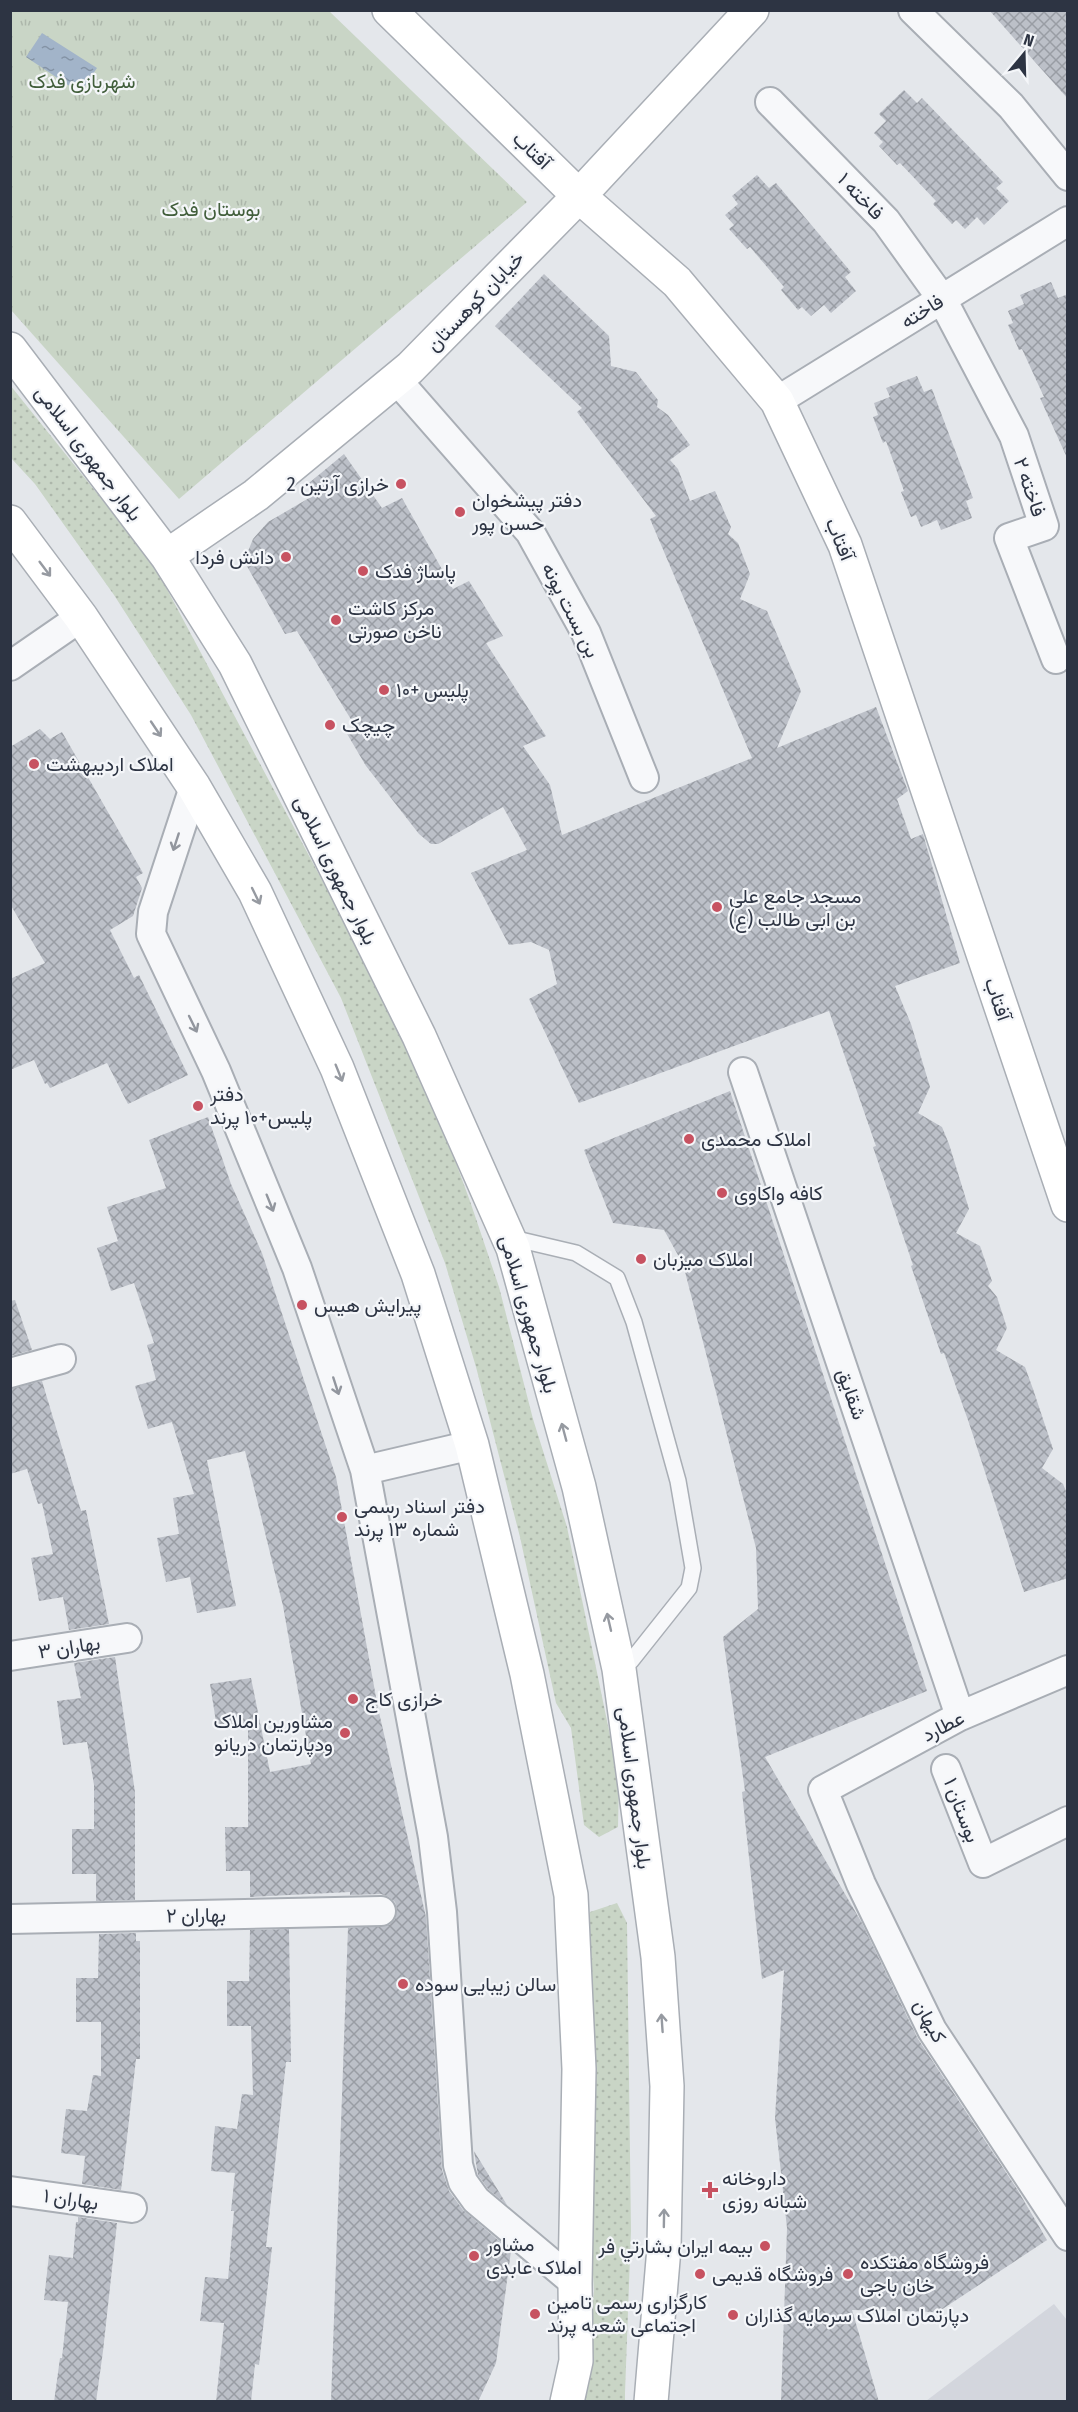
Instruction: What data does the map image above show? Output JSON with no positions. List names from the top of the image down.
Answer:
{
  "streets": {
    "main road": ["آفتاب", "خیابان کوهستان", "بلوار جمهوری اسلامی"],
    "street": [
      "فاخته ۱",
      "فاخته",
      "فاخته ۲",
      "بن بست پونه",
      "شقایق",
      "بهاران ۳",
      "عطارد",
      "بوستان ۱",
      "بهاران ۲",
      "کیهان",
      "بهاران ۱"
    ]
  },
  "crossings": [
    ["آفتاب", "خیابان کوهستان"],
    ["آفتاب", "فاخته"],
    ["فاخته ۱", "فاخته"],
    ["فاخته ۱", "فاخته ۲"],
    ["خیابان کوهستان", "بلوار جمهوری اسلامی"],
    ["خیابان کوهستان", "بن بست پونه"],
    ["فاخته", "فاخته ۲"],
    ["شقایق", "عطارد"],
    ["عطارد", "کیهان"]
  ],
  "parks": ["شهربازی فدک", "بوستان فدک"],
  "places": {
    "other": [
      "خرازی آرتین 2",
      "دفتر پیشخوان حسن پور",
      "دانش فردا",
      "پاساژ فدک",
      "مرکز کاشت ناخن صورتی",
      "پلیس +۱۰",
      "چیچک",
      "املاک اردیبهشت",
      "مسجد جامع علی بن ابی طالب (ع)",
      "دفتر پلیس+۱۰ پرند",
      "املاک محمدی",
      "کافه واکاوی",
      "املاک میزبان",
      "پیرایش هیس",
      "دفتر اسناد رسمی شماره ۱۳ پرند",
      "خرازی کاج",
      "مشاورین املاک ودپارتمان دریانو",
      "سالن زیبایی سوده",
      "بيمه ايران بشارتي فر",
      "مشاور املاک عابدی",
      "فروشگاه قدیمی",
      "فروشگاه مفتکده خان باجی",
      "کارگزاری رسمی تامین اجتماعی شعبه پرند",
      "دپارتمان املاک سرمایه گذاران"
    ],
    "health": ["داروخانه شبانه روزی"]
  },
  "north": "top"
}
